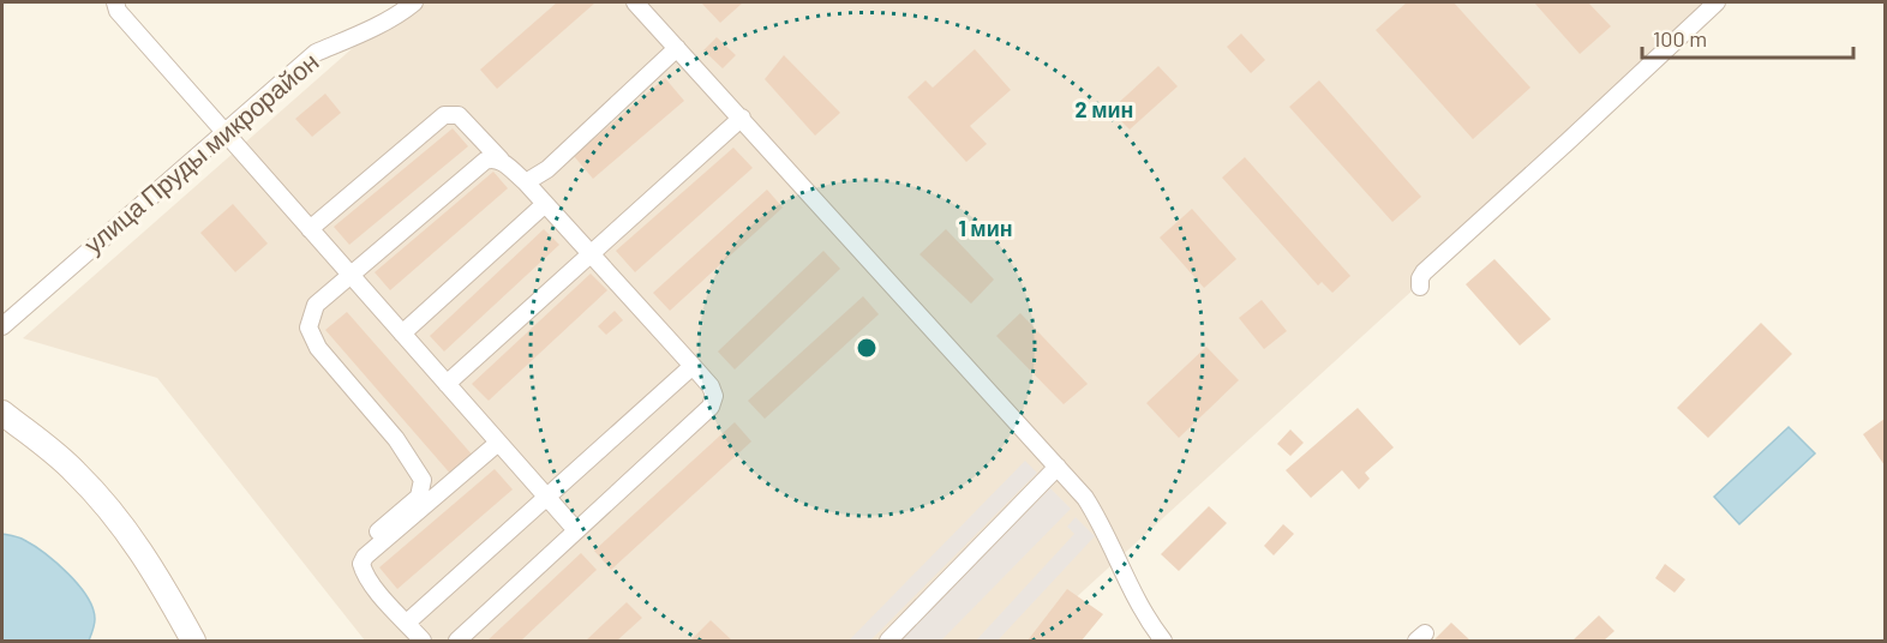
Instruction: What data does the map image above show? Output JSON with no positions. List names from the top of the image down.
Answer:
{
  "streets": {
    "street": ["улица Пруды микрорайон"]
  },
  "scale_bar": "100 m",
  "rings": ["2 мин", "1 мин"]
}
